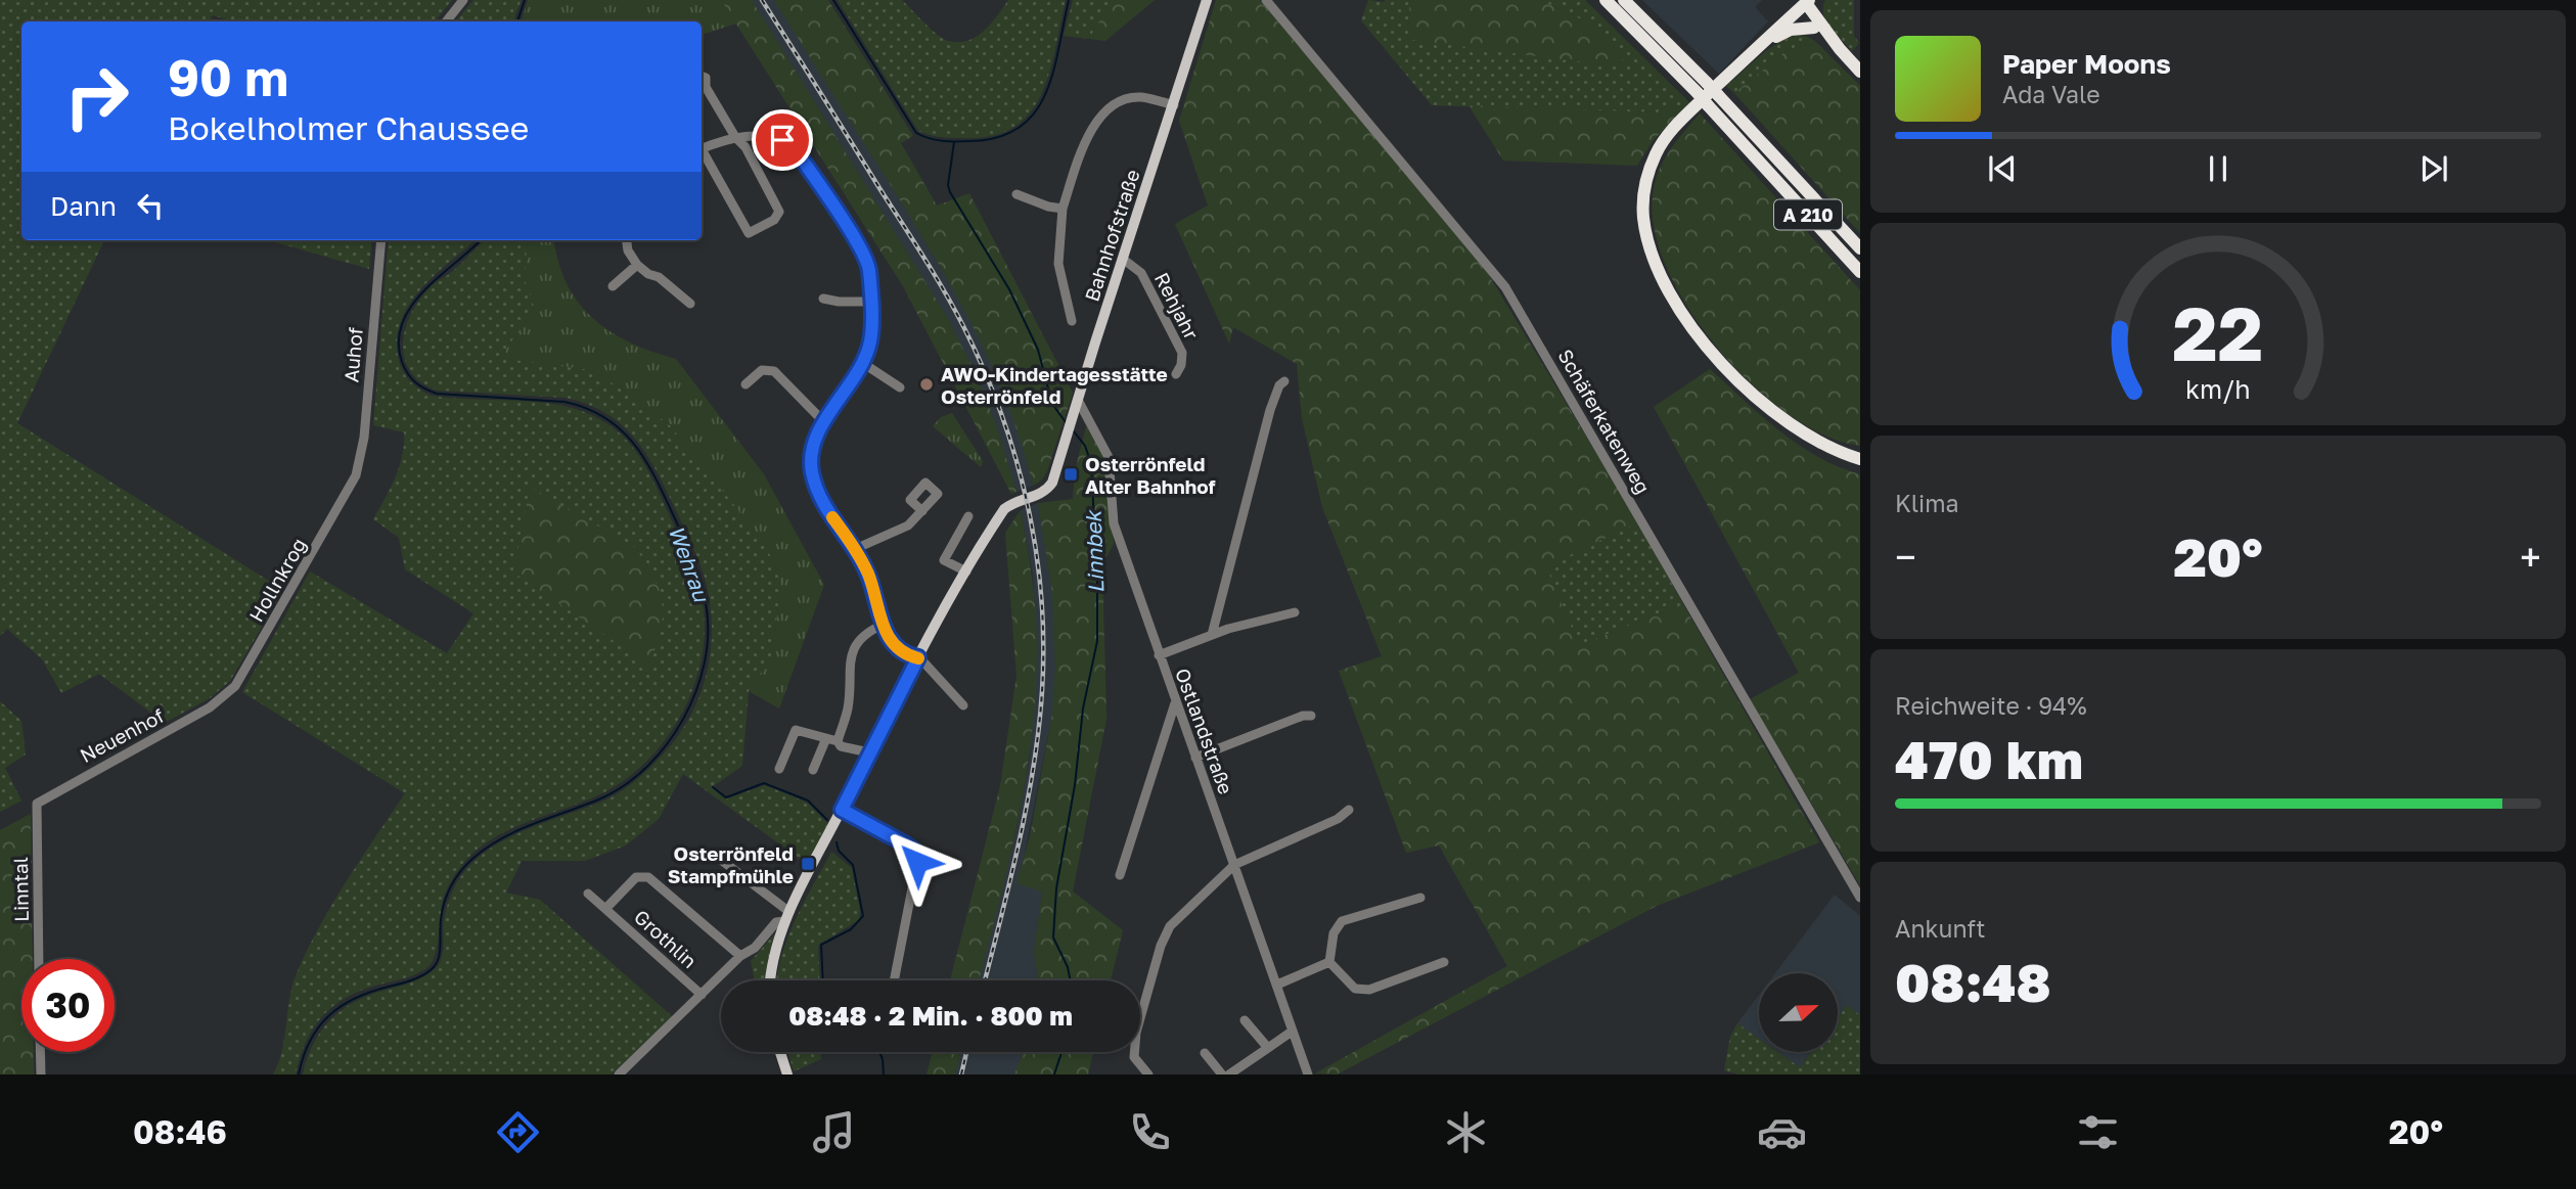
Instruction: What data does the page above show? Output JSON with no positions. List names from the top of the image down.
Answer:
{
  "streets": {
    "highway": ["A 210"],
    "main road": ["Bahnhofstraße"],
    "street": [
      "Rehjahr",
      "Auhof",
      "Schäferkatenweg",
      "Hollnkrog",
      "Ostlandstraße",
      "Neuenhof",
      "Linntal",
      "Grothlin"
    ]
  },
  "crossings": [
    ["Bahnhofstraße", "Rehjahr"],
    ["Bahnhofstraße", "Ostlandstraße"],
    ["Auhof", "Hollnkrog"],
    ["Hollnkrog", "Neuenhof"],
    ["Neuenhof", "Linntal"]
  ],
  "water": ["Linnbek", "Wehrau"],
  "places": {
    "other": ["AWO-Kindertagesstätte Osterrönfeld"],
    "transit": ["Osterrönfeld Alter Bahnhof", "Osterrönfeld Stampfmühle"]
  },
  "north": "right",
  "page": {
    "turn": ["90 m", "Bokelholmer Chaussee"],
    "song": ["Paper Moons", "Ada Vale"],
    "then": "Dann",
    "tile": [
      "Klima",
      ["Reichweite · 94%", "470 km"],
      ["Ankunft", "08:48"]
    ],
    "heat": ["−", "20°", "+"],
    "limit": "30",
    "trip": "08:48 · 2 Min. · 800 m",
    "tabs": ["08:46", "20°"],
    "gauge": ["22", "km/h"]
  }
}
